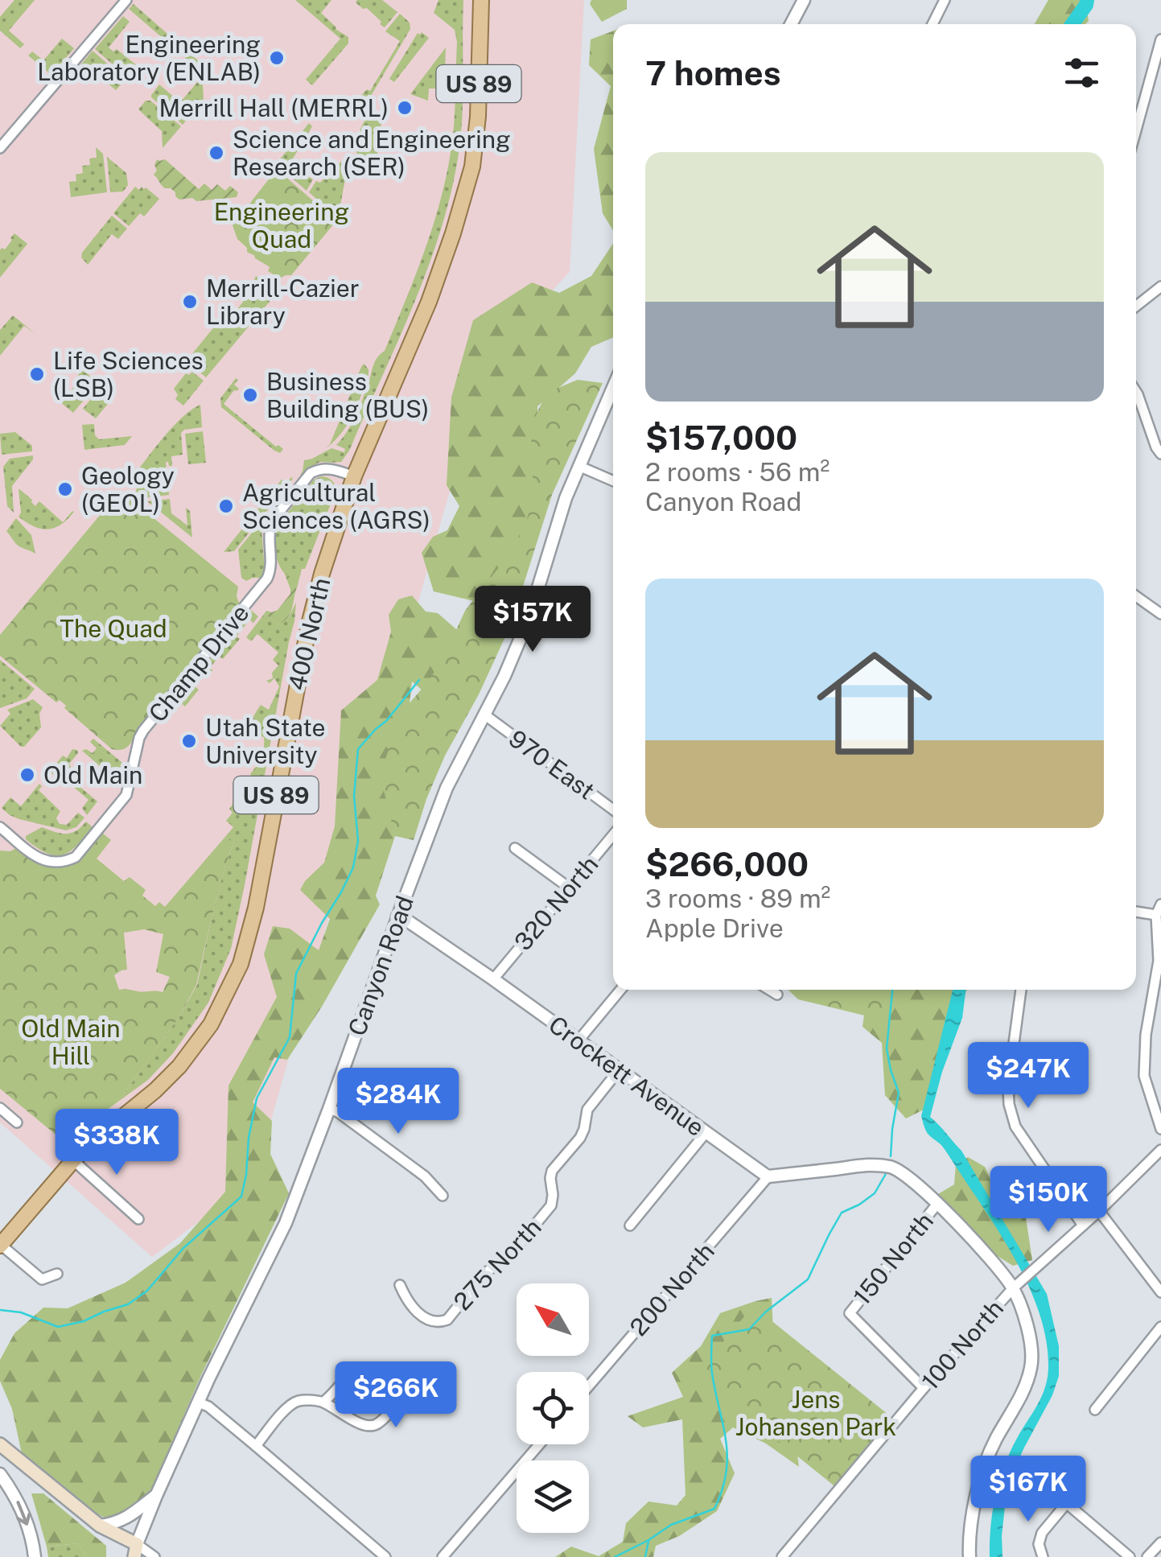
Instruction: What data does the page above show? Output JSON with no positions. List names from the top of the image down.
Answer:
{
  "streets": {
    "main road": ["US 89", "400 North"],
    "street": [
      "Champ Drive",
      "970 East",
      "320 North",
      "Canyon Road",
      "Crockett Avenue",
      "150 North",
      "275 North",
      "200 North",
      "100 North"
    ]
  },
  "crossings": [
    ["400 North", "Champ Drive"],
    ["970 East", "Canyon Road"],
    ["320 North", "Crockett Avenue"],
    ["Canyon Road", "Crockett Avenue"],
    ["Crockett Avenue", "275 North"],
    ["Crockett Avenue", "200 North"],
    ["150 North", "100 North"]
  ],
  "parks": [
    "Engineering Quad",
    "The Quad",
    "Old Main Hill",
    "Jens Johansen Park"
  ],
  "places": [
    "Engineering Laboratory (ENLAB)",
    "Merrill Hall (MERRL)",
    "Science and Engineering Research (SER)",
    "Merrill-Cazier Library",
    "Life Sciences (LSB)",
    "Business Building (BUS)",
    "Geology (GEOL)",
    "Agricultural Sciences (AGRS)",
    "Utah State University",
    "Old Main"
  ],
  "north": "top left",
  "page": {
    "heading": "7 homes",
    "list": [
      {
        "name": "$157,000",
        "note": "2 rooms · 56 m² · Canyon Road"
      },
      {
        "name": "$266,000",
        "note": "3 rooms · 89 m² · Apple Drive"
      }
    ],
    "price": [
      "$157K",
      "$247K",
      "$284K",
      "$338K",
      "$150K",
      "$266K",
      "$167K"
    ]
  }
}
